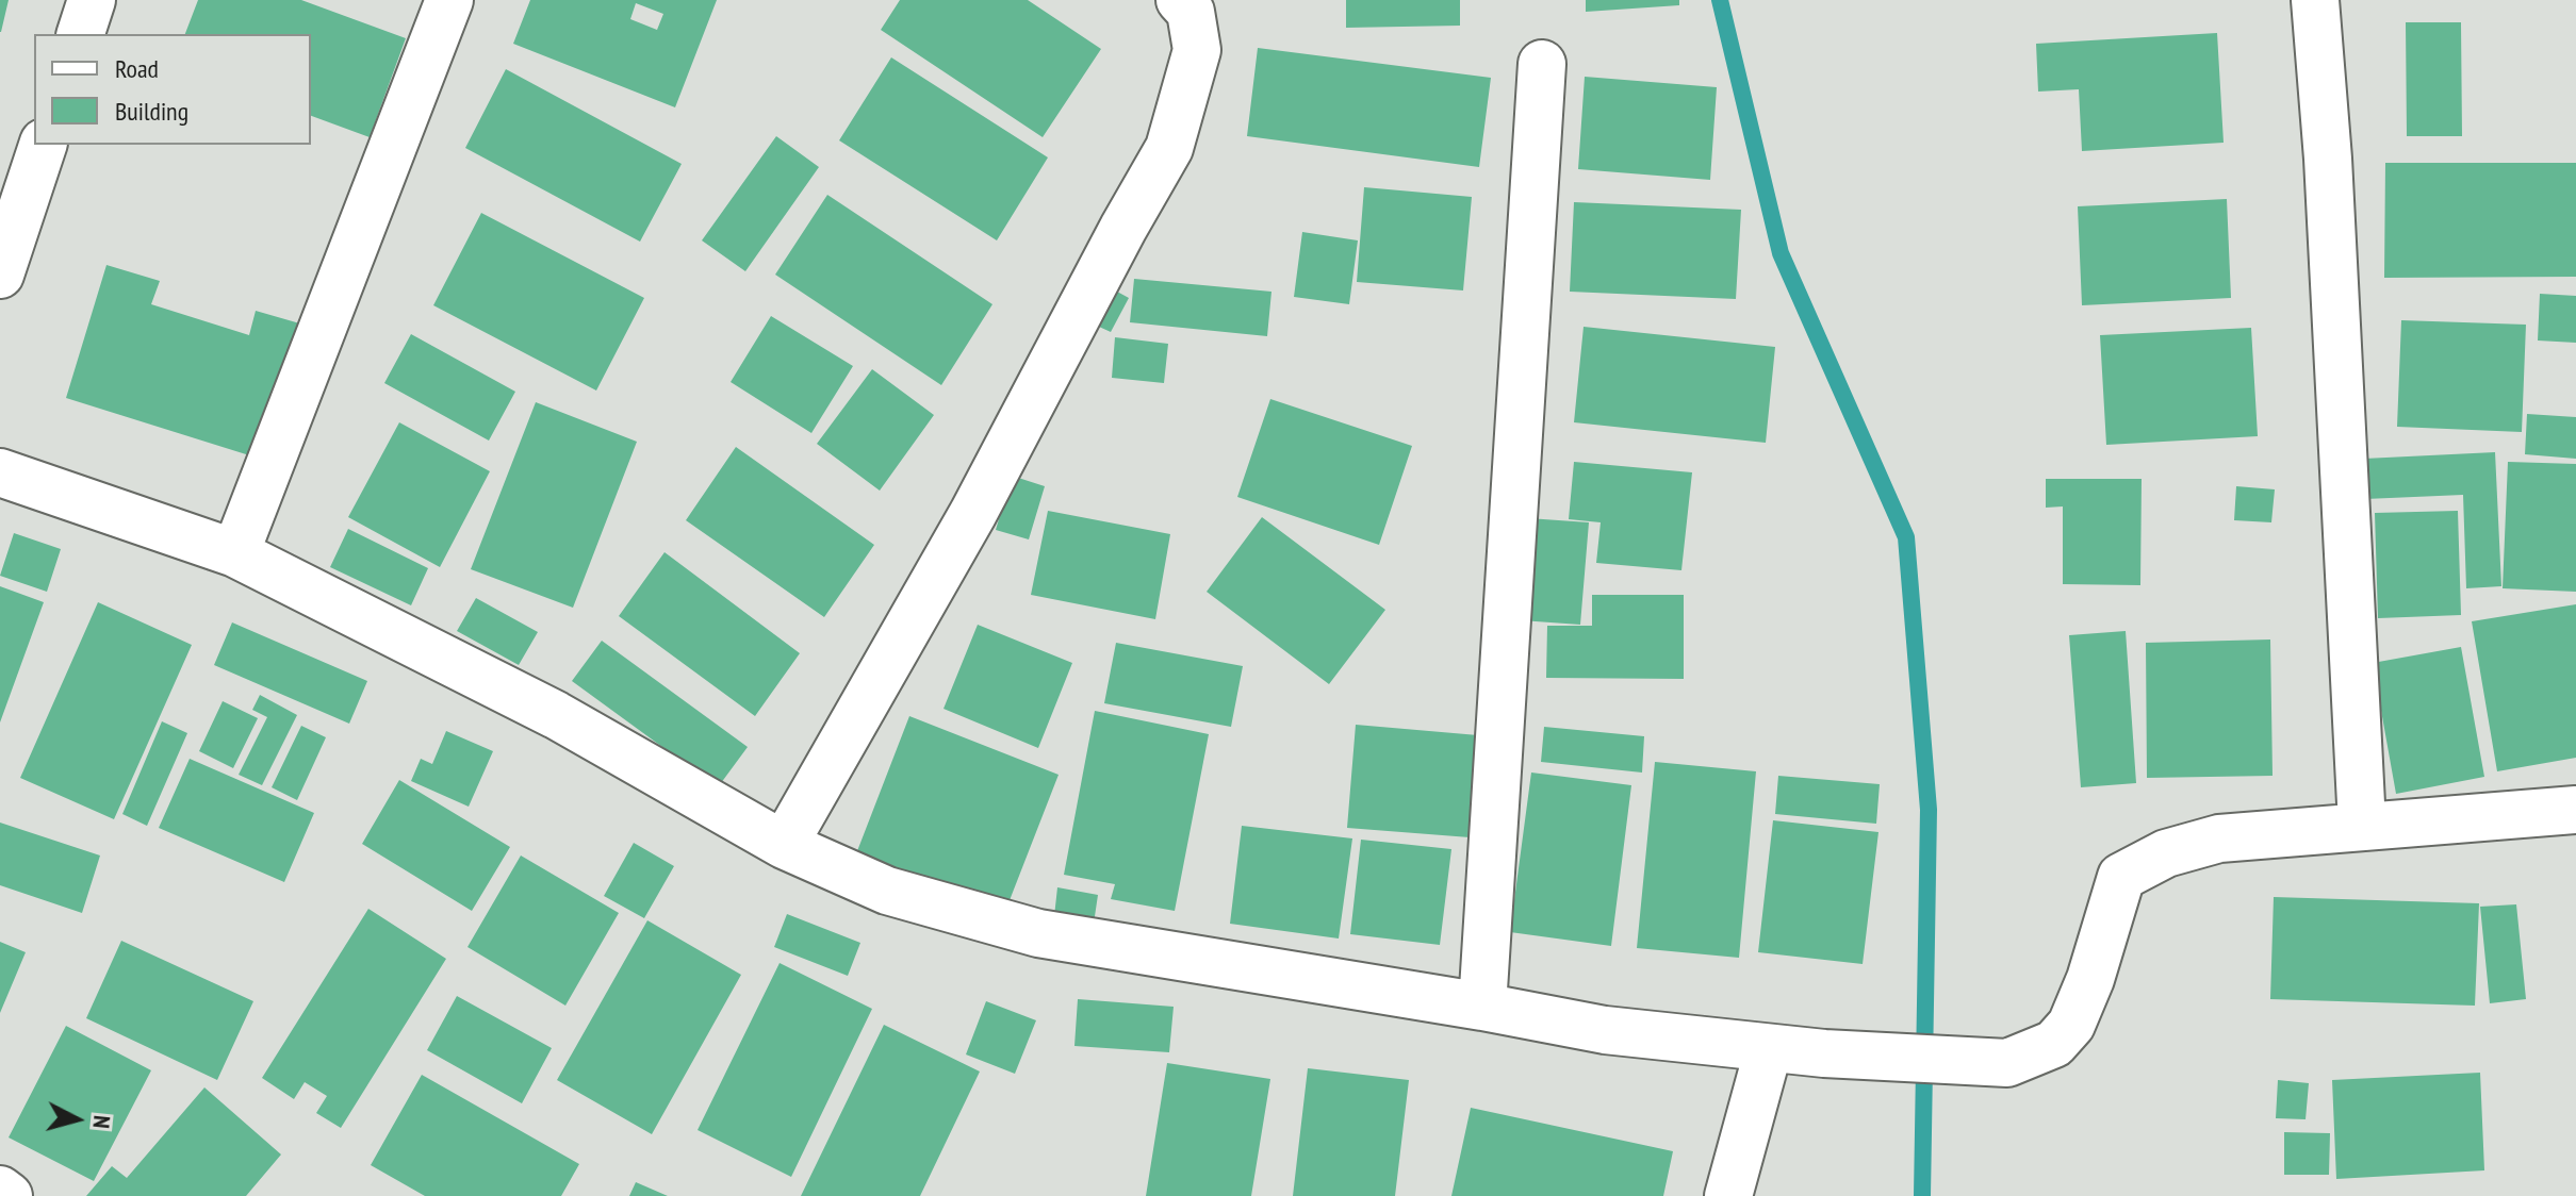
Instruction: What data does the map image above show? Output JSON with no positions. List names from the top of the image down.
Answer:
{
  "legend": ["Road", "Building"],
  "north": "right"
}
